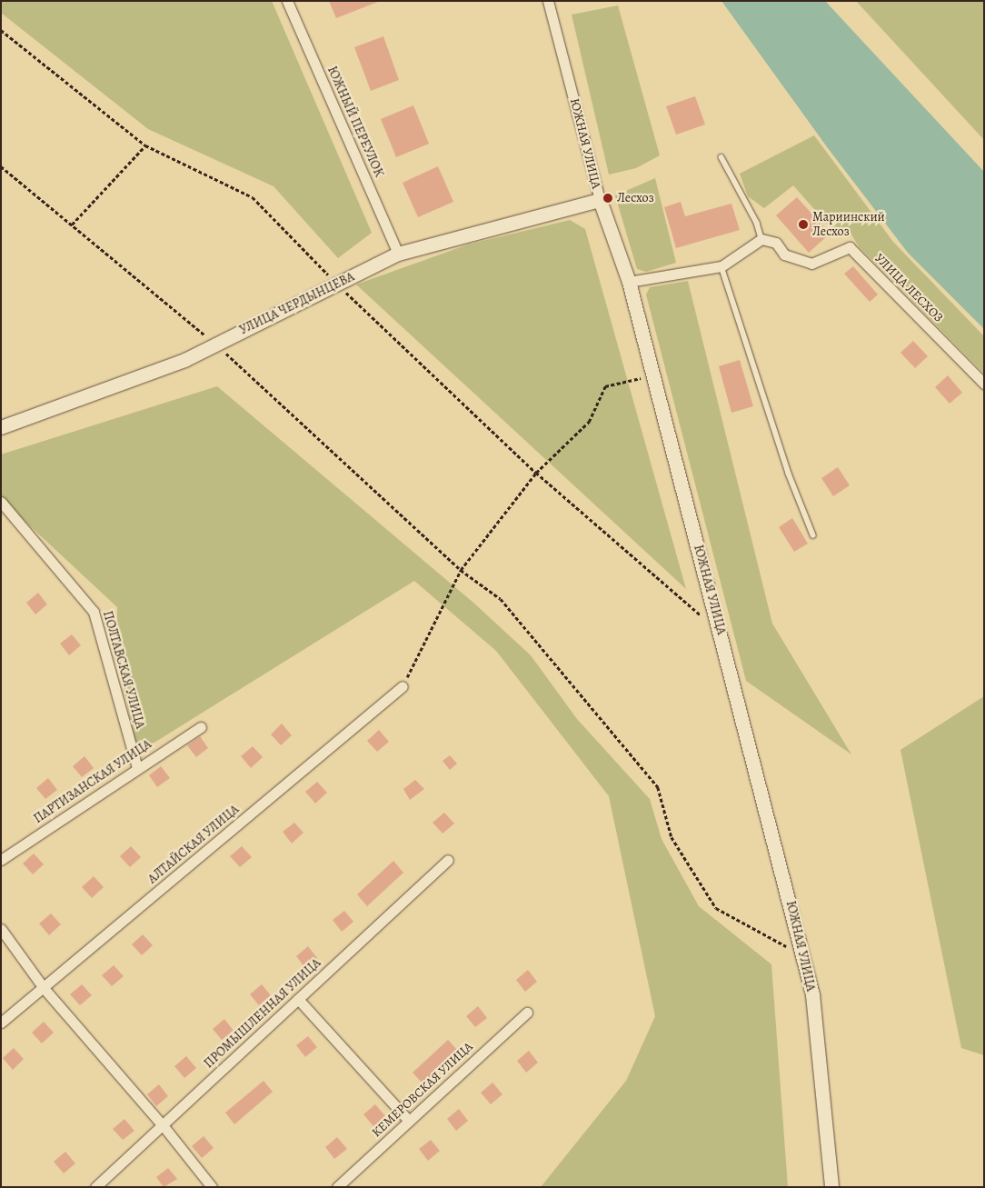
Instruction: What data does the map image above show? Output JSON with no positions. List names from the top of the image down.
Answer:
{
  "streets": {
    "street": [
      "ЮЖНЫЙ ПЕРЕУЛОК",
      "ЮЖНАЯ УЛИЦА",
      "УЛИЦА ЛЕСХОЗ",
      "УЛИЦА ЧЕРДЫНЦЕВА",
      "ПОЛТАВСКАЯ УЛИЦА",
      "ПАРТИЗАНСКАЯ УЛИЦА",
      "АЛТАЙСКАЯ УЛИЦА",
      "ПРОМЫШЛЕННАЯ УЛИЦА",
      "КЕМЕРОВСКАЯ УЛИЦА"
    ]
  },
  "crossings": [
    ["ЮЖНЫЙ ПЕРЕУЛОК", "УЛИЦА ЧЕРДЫНЦЕВА"],
    ["ЮЖНАЯ УЛИЦА", "УЛИЦА ЧЕРДЫНЦЕВА"],
    ["ПОЛТАВСКАЯ УЛИЦА", "ПАРТИЗАНСКАЯ УЛИЦА"]
  ],
  "places": ["Лесхоз", "Мариинский Лесхоз"]
}
